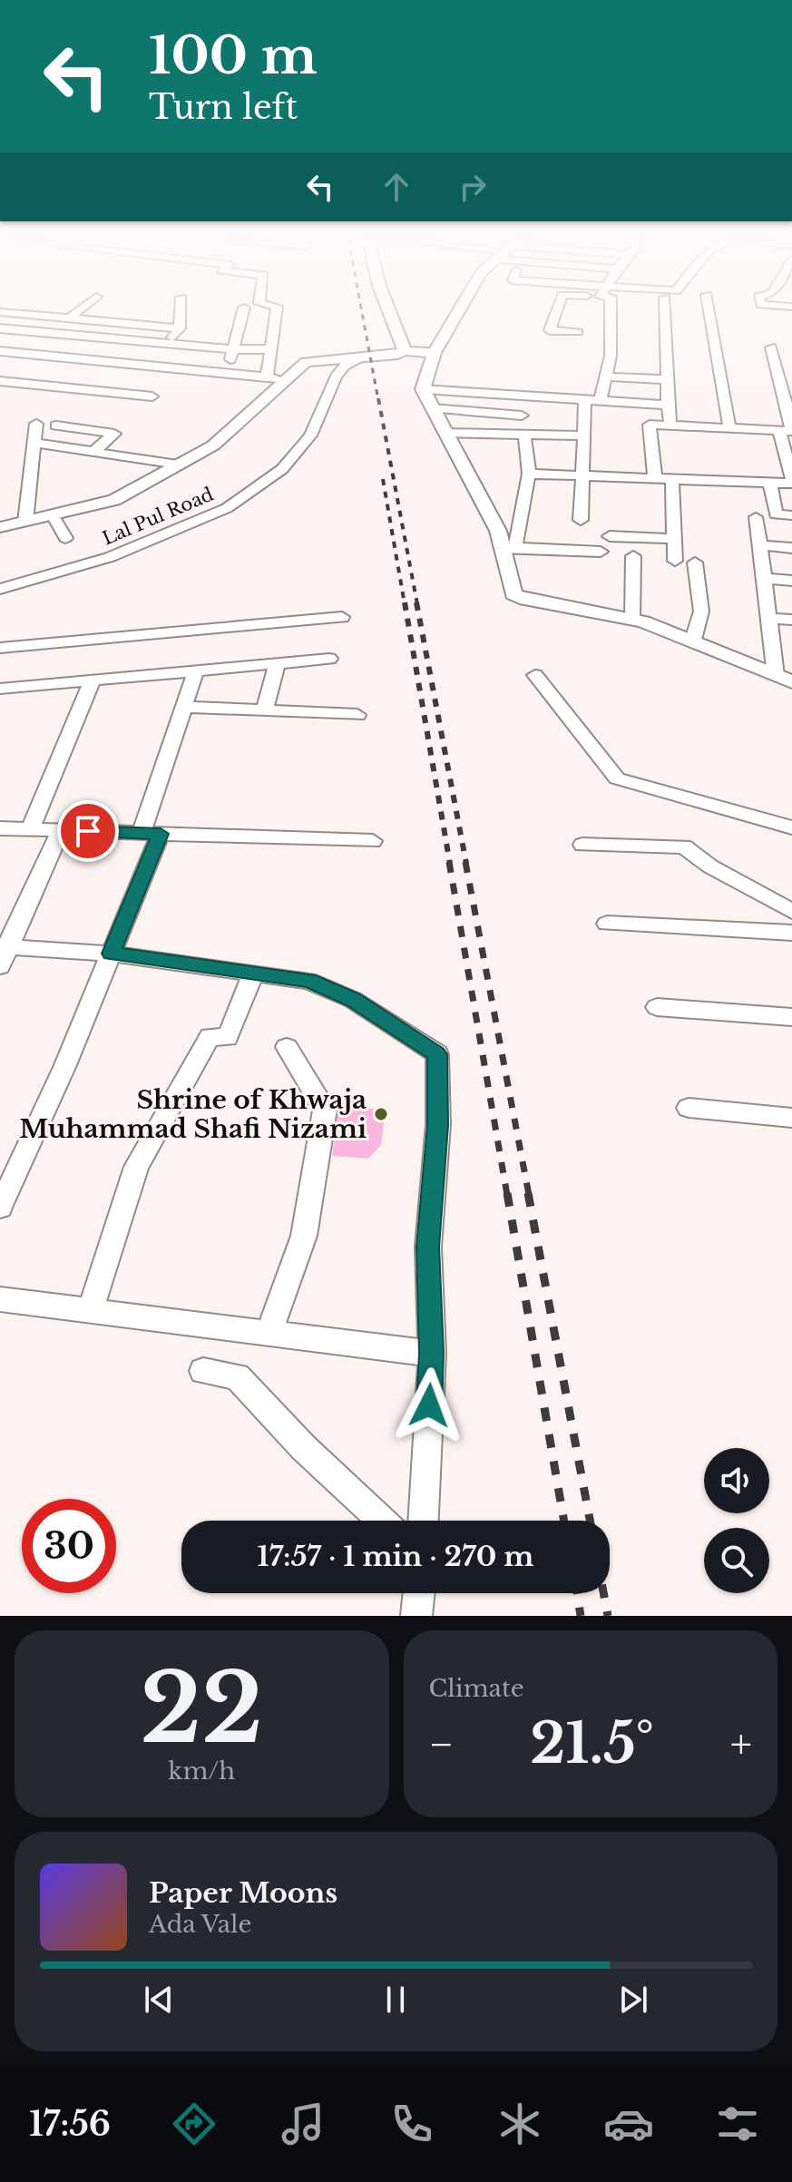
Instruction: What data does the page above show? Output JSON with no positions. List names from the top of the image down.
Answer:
{
  "streets": {
    "street": ["Lal Pul Road"]
  },
  "places": ["Shrine of Khwaja Muhammad Shafi Nizami"],
  "page": {
    "turn": ["100 m", "Turn left"],
    "limit": "30",
    "trip": "17:57 · 1 min · 270 m",
    "tile": [
      ["22", "km/h"],
      "Climate"
    ],
    "heat": ["−", "21.5°", "+"],
    "song": ["Paper Moons", "Ada Vale"],
    "tabs": "17:56"
  }
}
